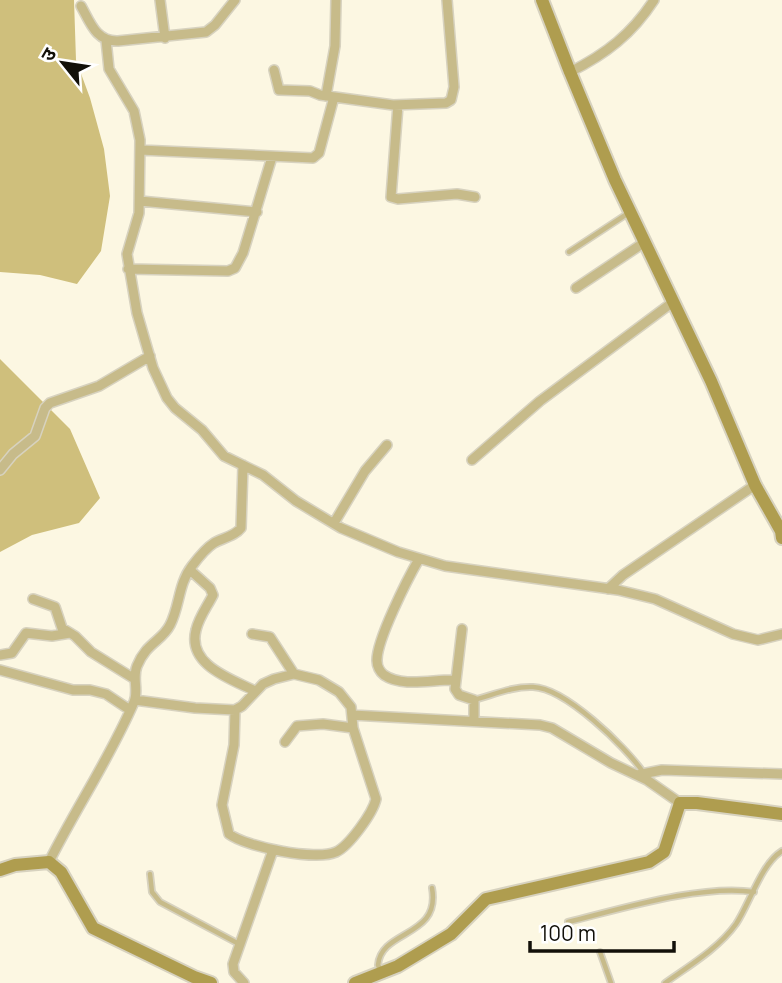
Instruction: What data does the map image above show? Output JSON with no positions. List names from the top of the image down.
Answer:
{
  "scale_bar": "100 m",
  "north": "top left"
}
